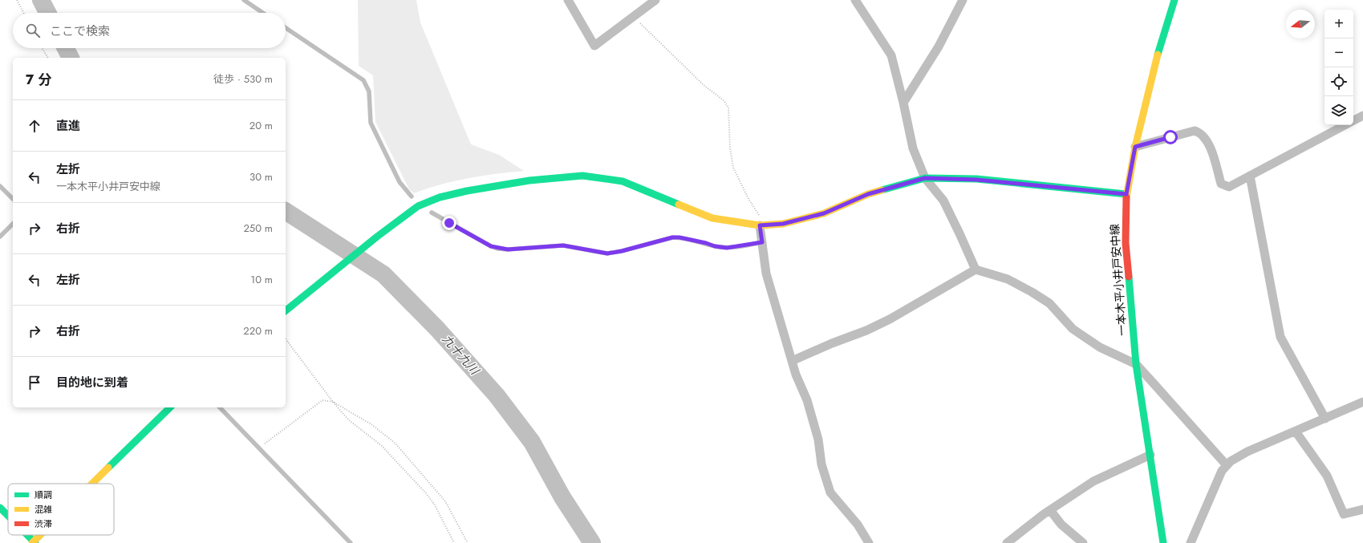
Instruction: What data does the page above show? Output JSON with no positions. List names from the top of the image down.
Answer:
{
  "streets": {
    "street": ["一本木平小井戸安中線"]
  },
  "water": ["九十九川"],
  "legend": ["順調", "混雑", "渋滞"],
  "north": "left",
  "page": {
    "map_buttons": ["+", "−"],
    "search": "ここで検索",
    "heading": ["7 分", "徒歩 · 530 m"],
    "list": [
      ["直進", "20 m"],
      ["左折", "一本木平小井戸安中線", "30 m"],
      ["右折", "250 m"],
      ["左折", "10 m"],
      ["右折", "220 m"],
      "目的地に到着"
    ]
  }
}
